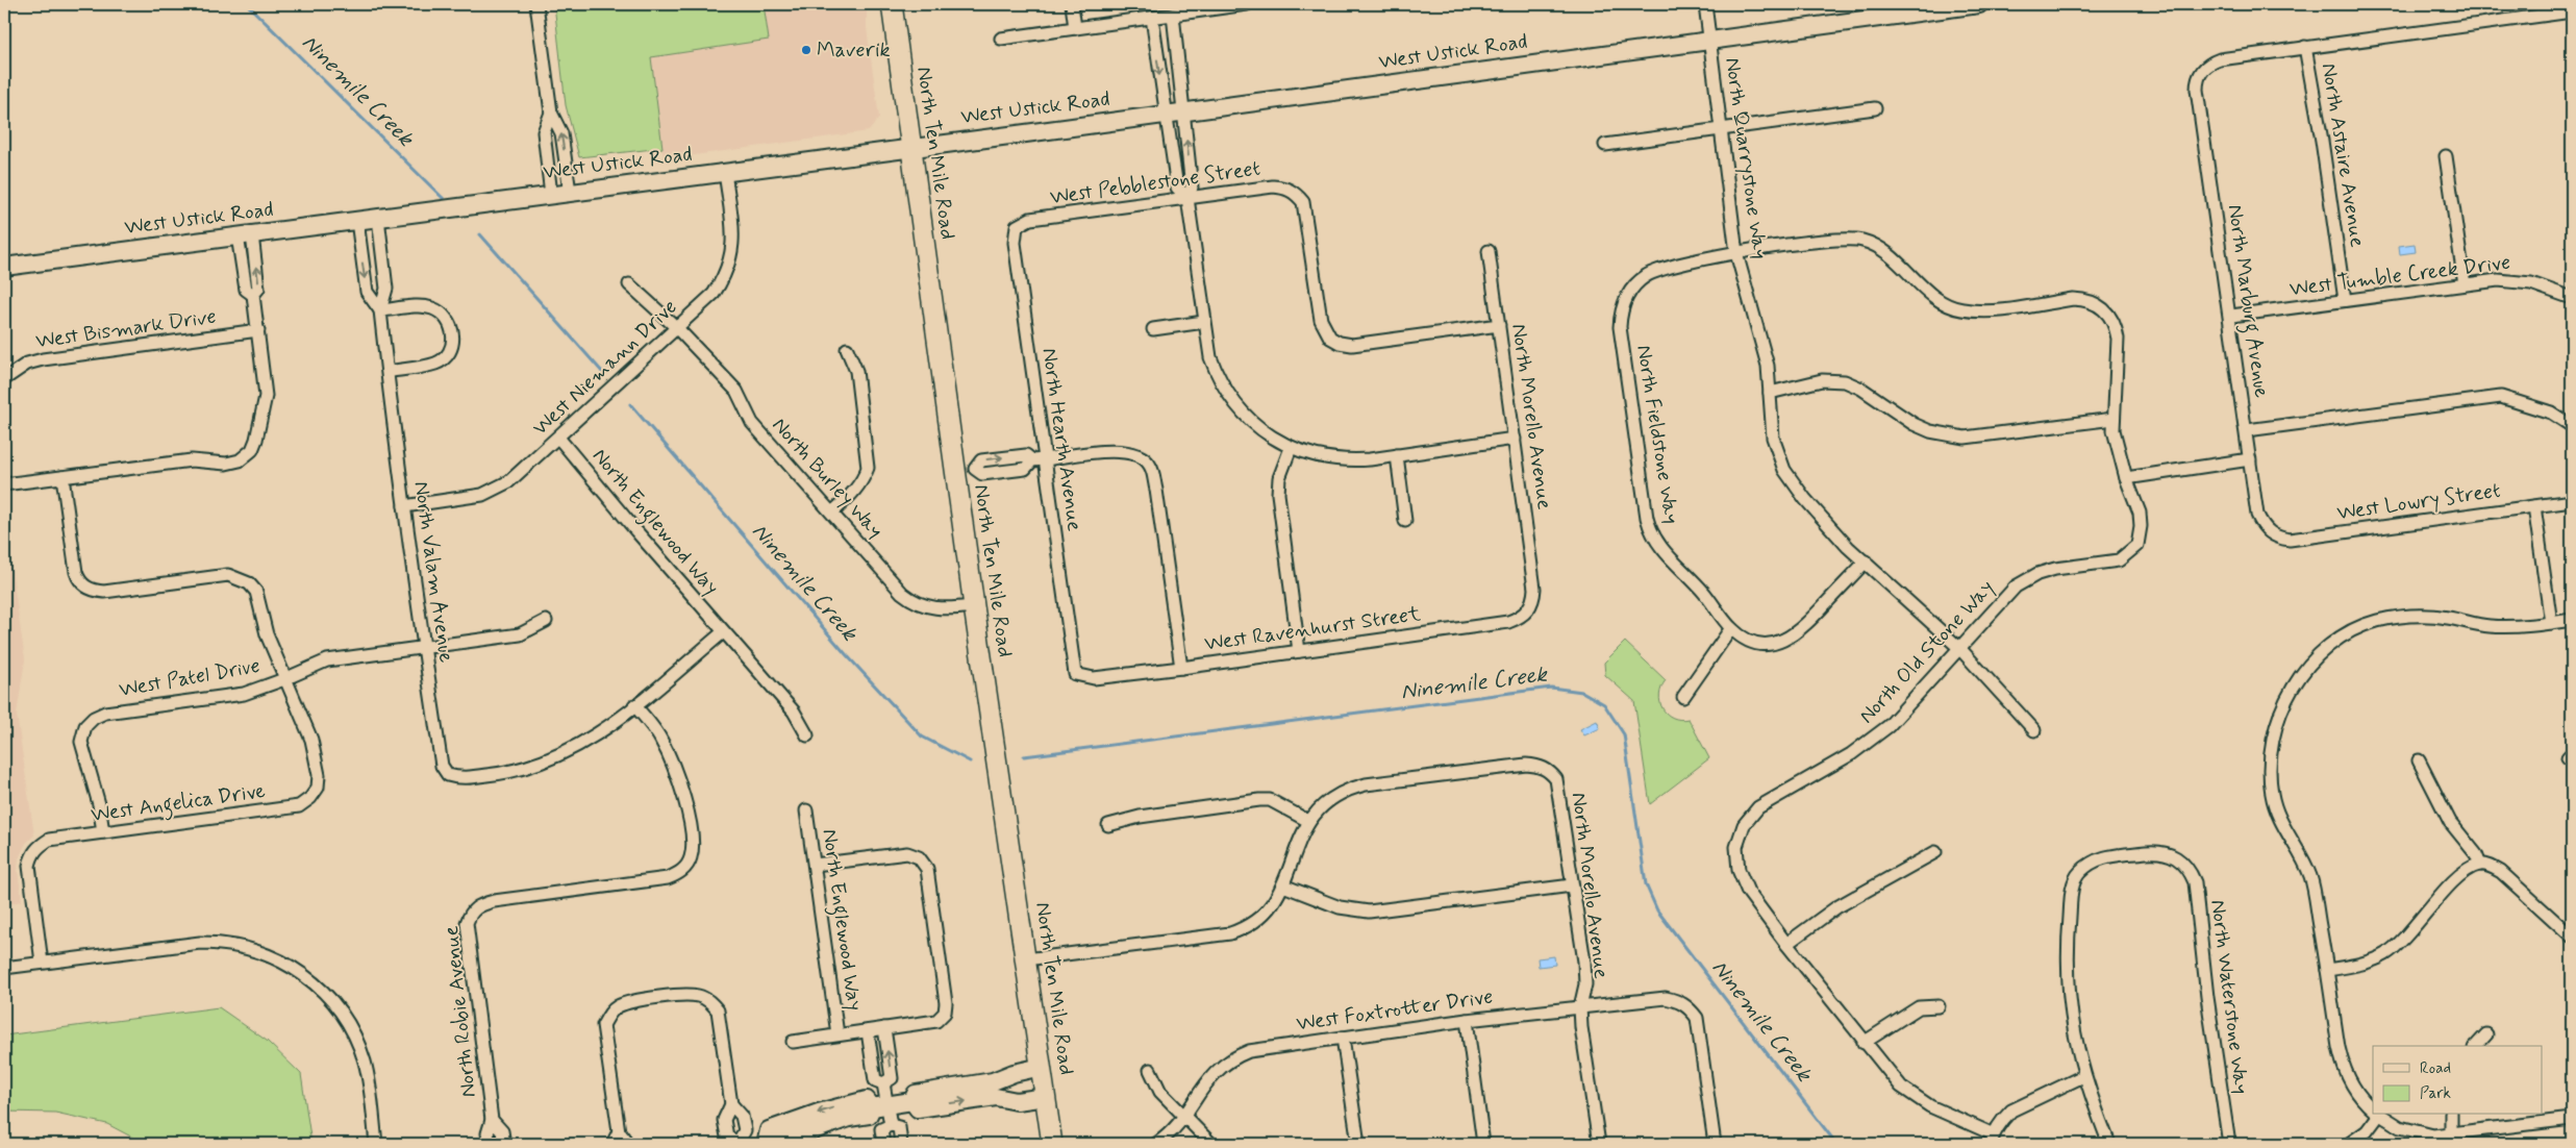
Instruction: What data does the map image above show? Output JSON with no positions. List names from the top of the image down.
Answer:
{
  "streets": {
    "main road": ["West Ustick Road", "North Ten Mile Road"],
    "street": [
      "North Astaire Avenue",
      "North Quarrystone Way",
      "West Pebblestone Street",
      "West Tumble Creek Drive",
      "North Marburg Avenue",
      "West Bismark Drive",
      "West Niemann Drive",
      "North Morello Avenue",
      "North Fieldstone Way",
      "North Hearth Avenue",
      "North Burley Way",
      "West Lowry Street",
      "North Englewood Way",
      "North Valam Avenue",
      "West Ravenhurst Street",
      "North Old Stone Way",
      "West Patel Drive",
      "West Angelica Drive",
      "North Waterstone Way",
      "West Foxtrotter Drive",
      "North Robie Avenue"
    ]
  },
  "crossings": [
    ["West Ustick Road", "North Ten Mile Road"],
    ["West Ustick Road", "North Quarrystone Way"],
    ["West Ustick Road", "West Niemann Drive"],
    ["West Ustick Road", "North Valam Avenue"],
    ["North Ten Mile Road", "North Burley Way"],
    ["North Astaire Avenue", "West Tumble Creek Drive"],
    ["North Astaire Avenue", "North Marburg Avenue"],
    ["North Quarrystone Way", "North Fieldstone Way"],
    ["North Quarrystone Way", "North Old Stone Way"],
    ["West Pebblestone Street", "North Morello Avenue"],
    ["West Pebblestone Street", "North Hearth Avenue"],
    ["West Tumble Creek Drive", "North Marburg Avenue"],
    ["North Marburg Avenue", "West Lowry Street"],
    ["West Niemann Drive", "North Burley Way"],
    ["West Niemann Drive", "North Englewood Way"],
    ["West Niemann Drive", "North Valam Avenue"],
    ["North Morello Avenue", "West Ravenhurst Street"],
    ["North Morello Avenue", "West Foxtrotter Drive"],
    ["North Fieldstone Way", "North Old Stone Way"],
    ["North Hearth Avenue", "West Ravenhurst Street"],
    ["North Valam Avenue", "West Patel Drive"],
    ["North Valam Avenue", "North Robie Avenue"],
    ["West Patel Drive", "West Angelica Drive"]
  ],
  "water": ["Ninemile Creek"],
  "places": ["Maverik"],
  "legend": ["Road", "Park"]
}
